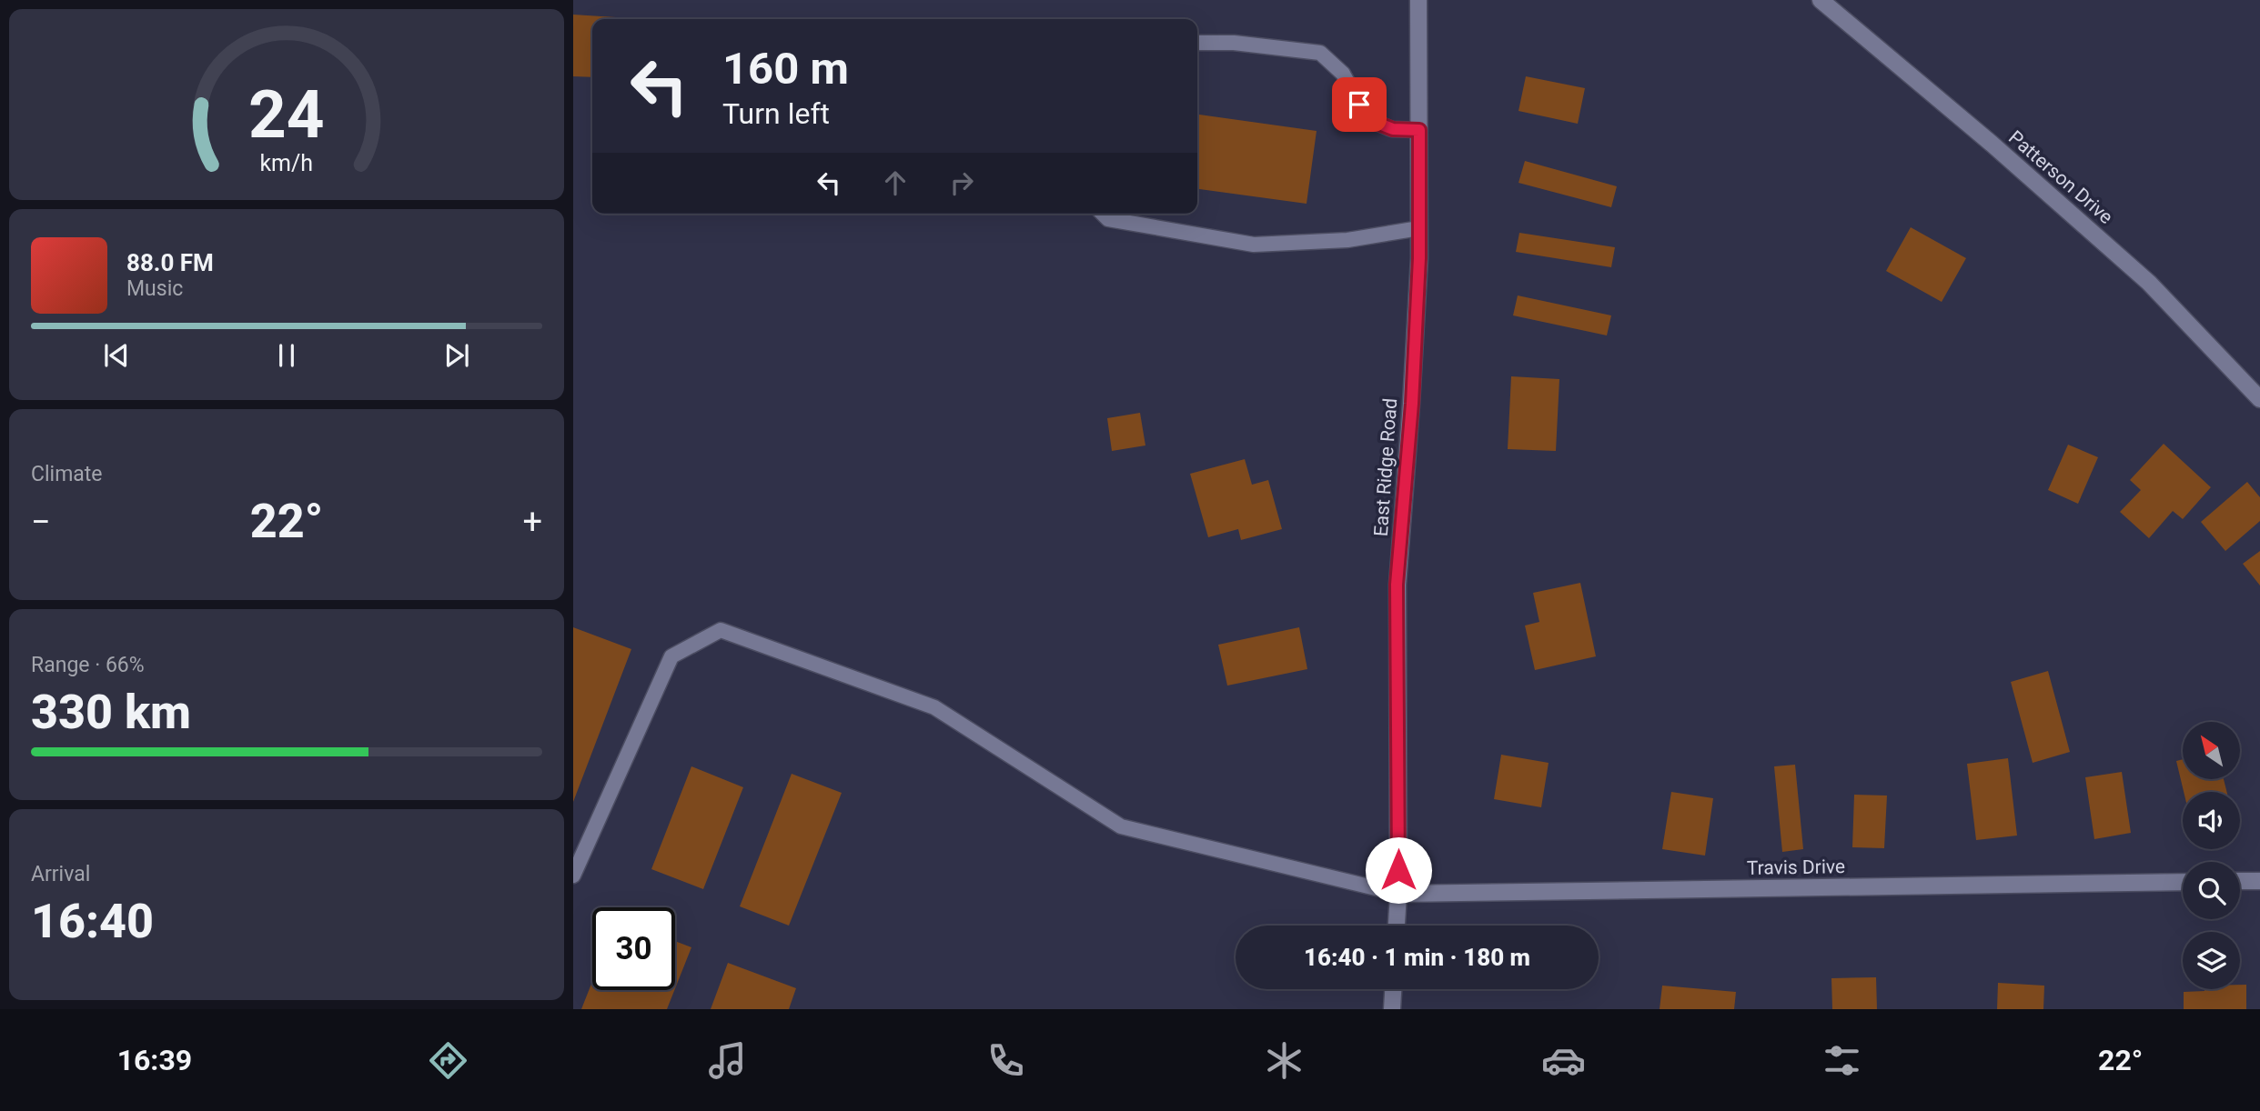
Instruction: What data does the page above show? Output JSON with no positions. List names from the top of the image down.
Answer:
{
  "streets": {
    "street": ["Patterson Drive", "East Ridge Road", "Travis Drive"]
  },
  "crossings": [
    ["East Ridge Road", "Travis Drive"]
  ],
  "north": "top left",
  "page": {
    "turn": ["160 m", "Turn left"],
    "song": ["88.0 FM", "Music"],
    "tile": [
      "Climate",
      ["Range · 66%", "330 km"],
      ["Arrival", "16:40"]
    ],
    "heat": ["−", "22°", "+"],
    "limit": "30",
    "trip": "16:40 · 1 min · 180 m",
    "tabs": ["16:39", "22°"],
    "gauge": ["24", "km/h"]
  }
}
